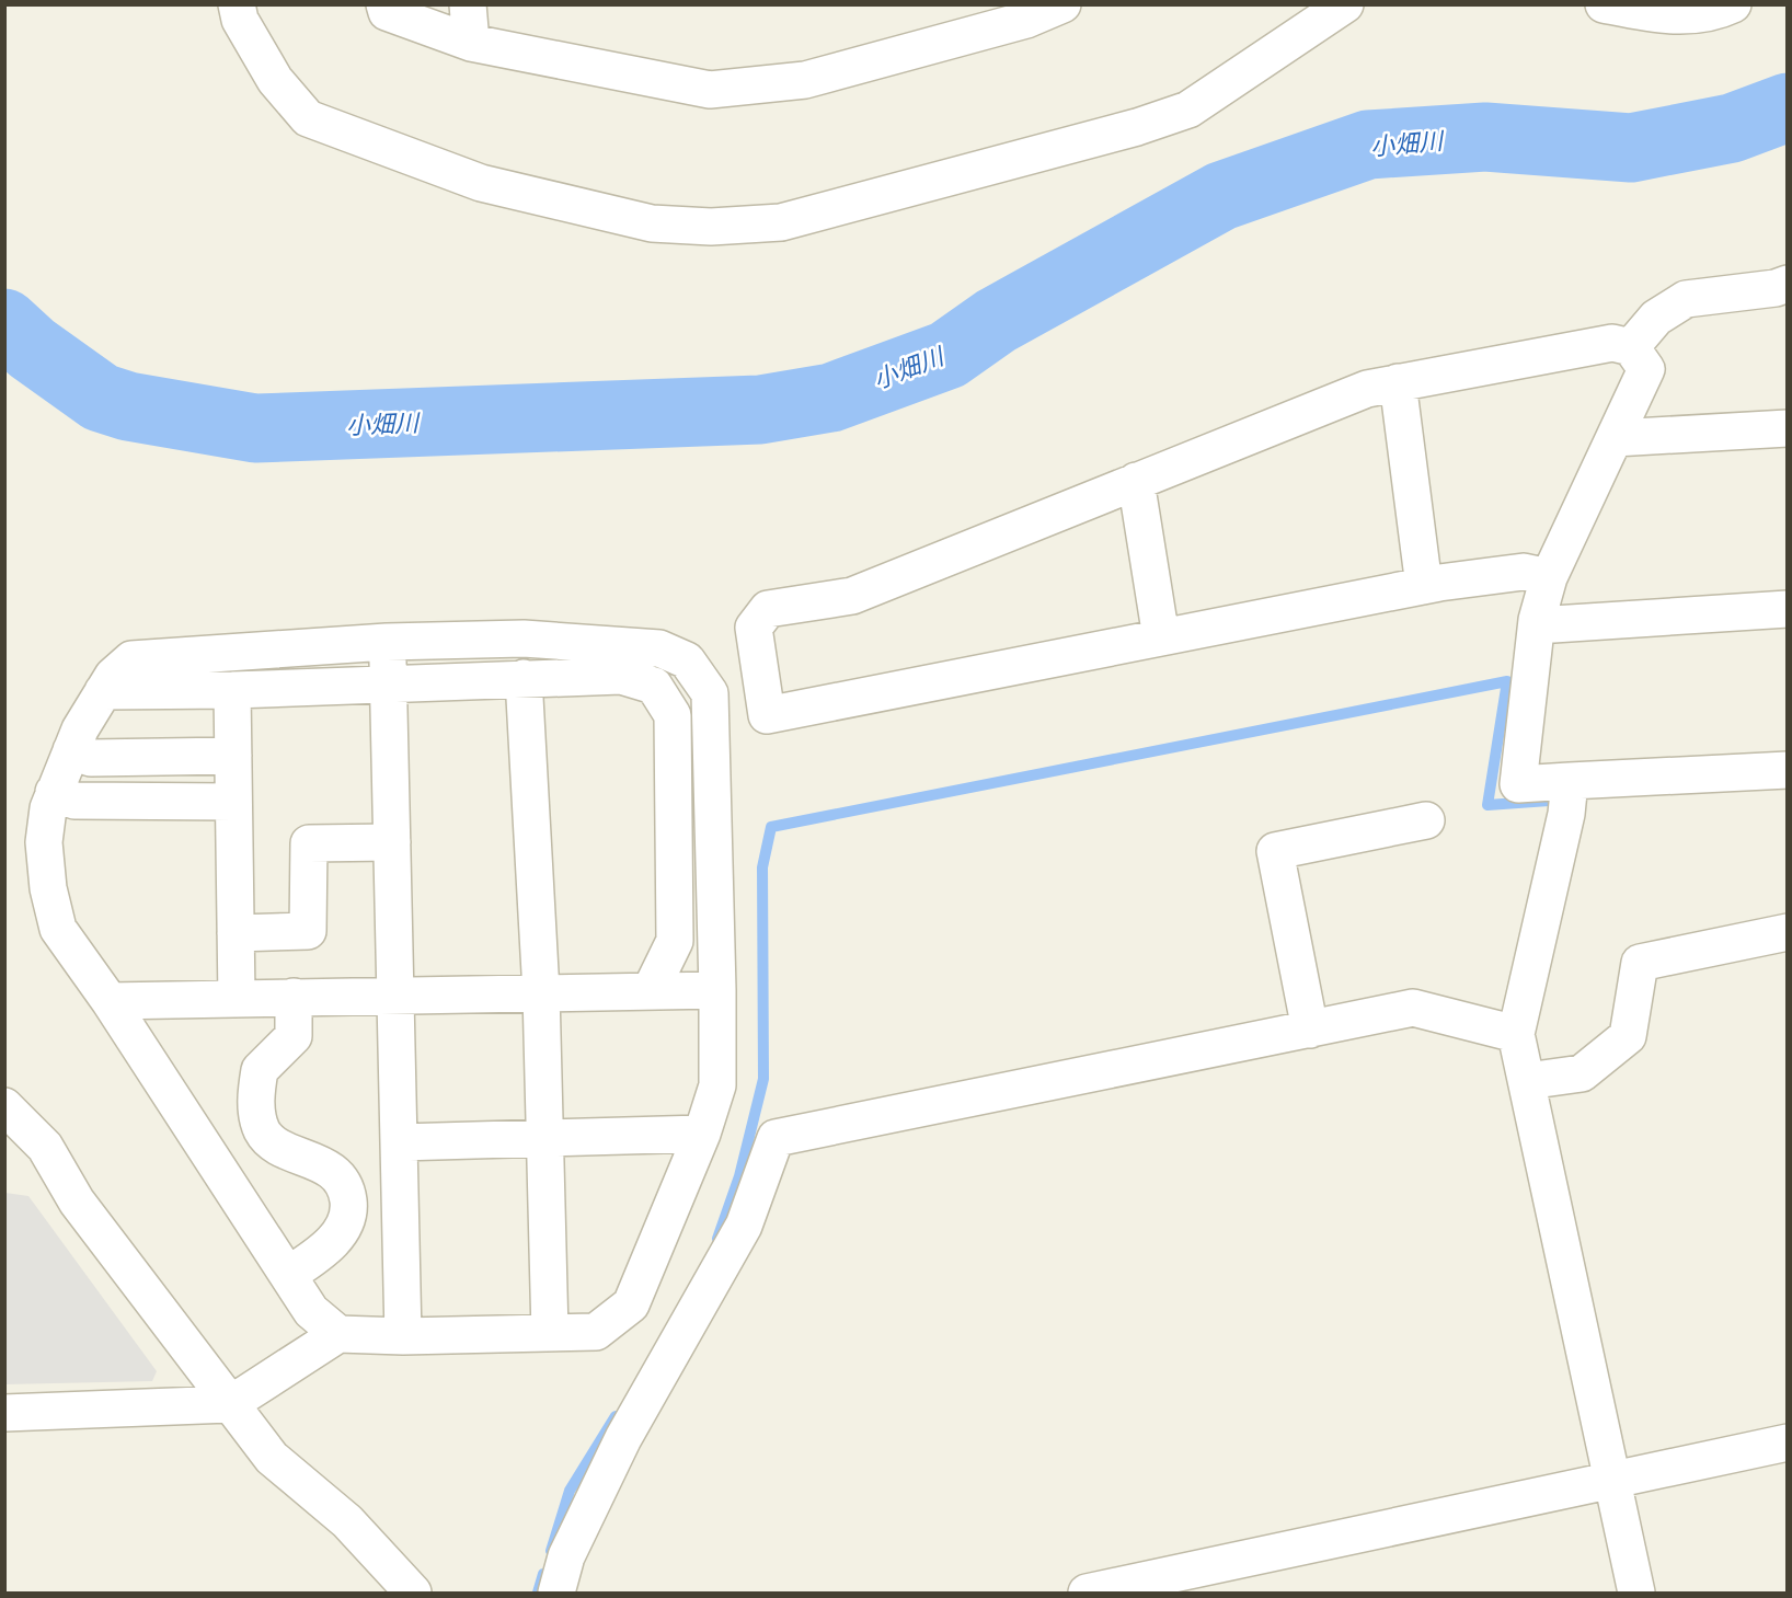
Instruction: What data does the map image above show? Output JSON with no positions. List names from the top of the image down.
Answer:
{
  "water": ["小畑川"]
}
